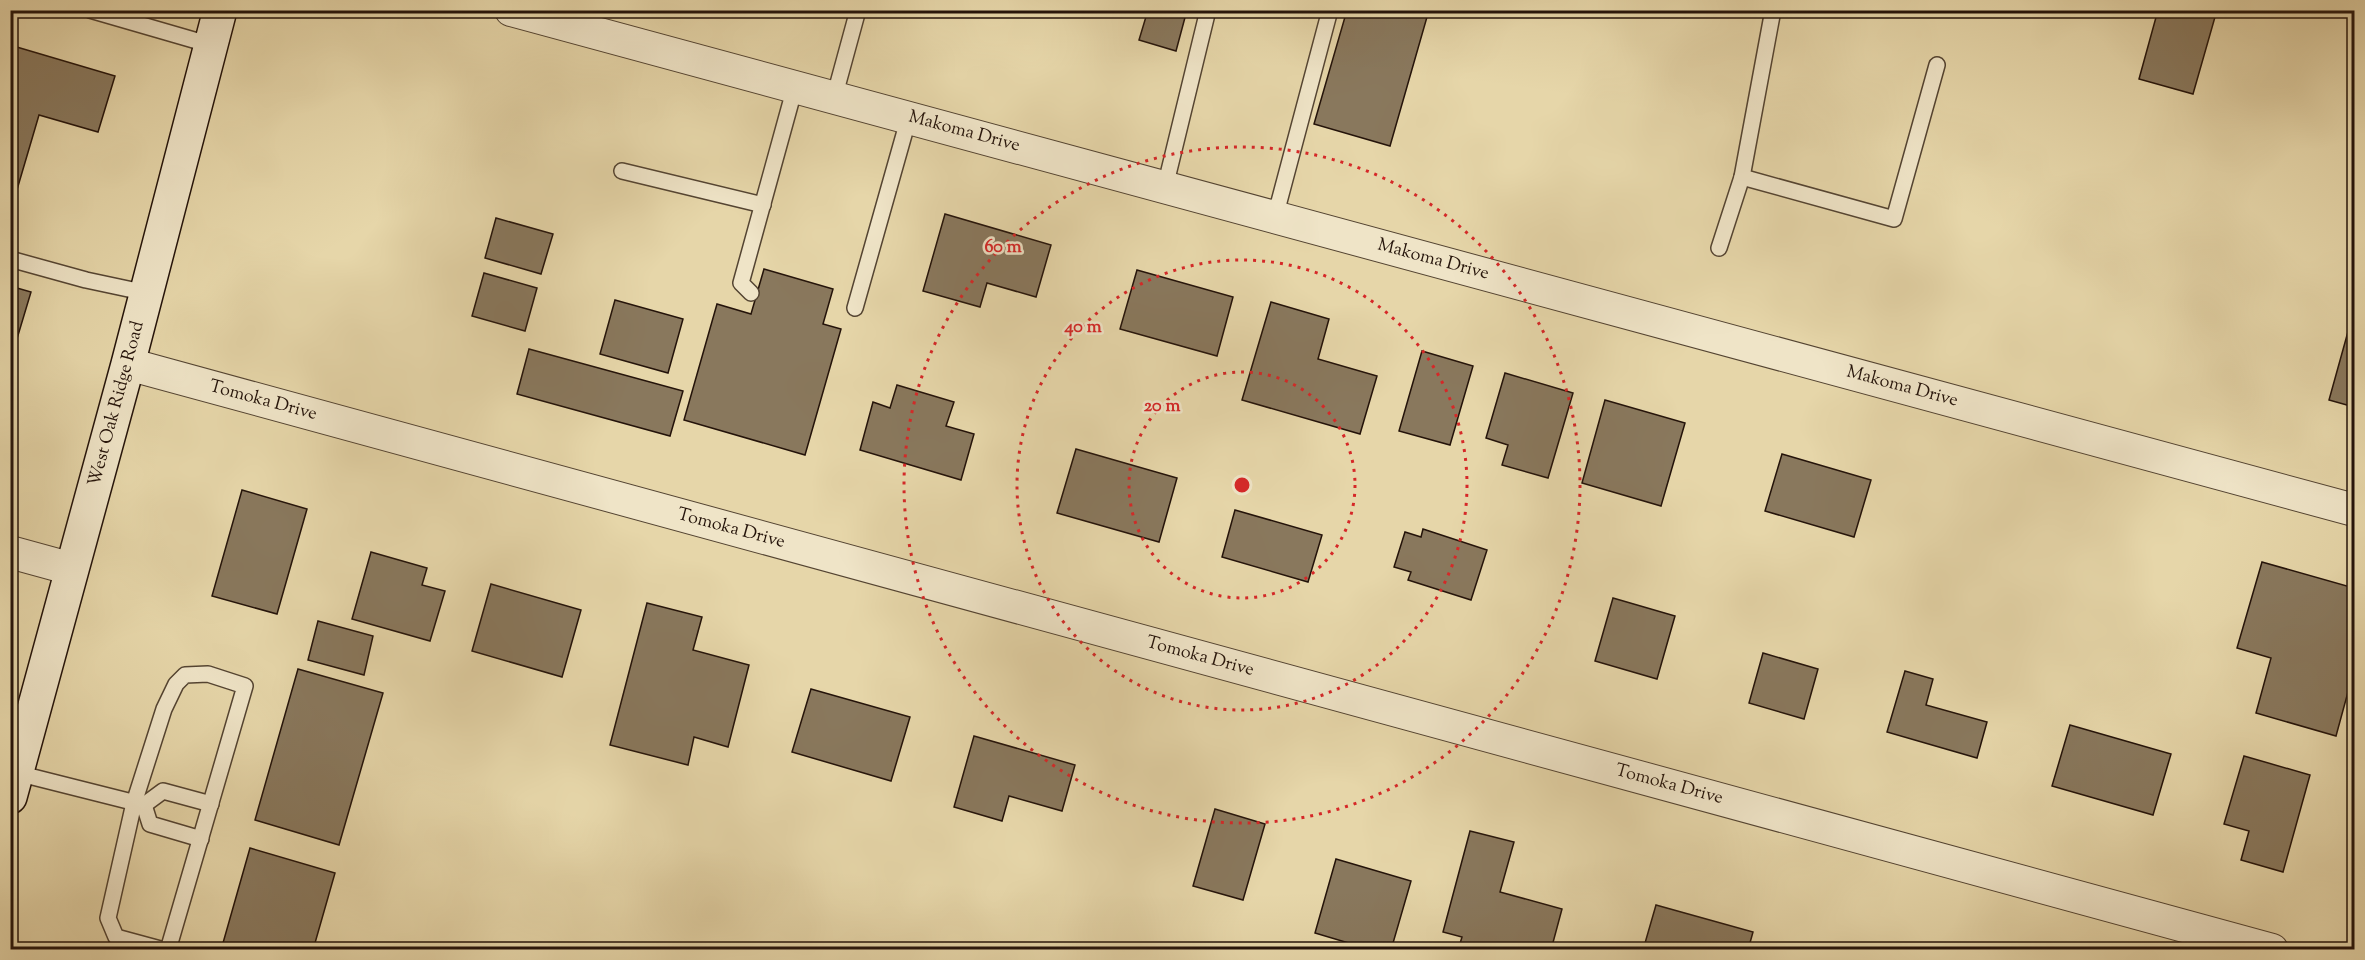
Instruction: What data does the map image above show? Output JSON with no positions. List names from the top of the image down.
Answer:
{
  "streets": {
    "main road": ["West Oak Ridge Road"],
    "street": ["Makoma Drive", "Tomoka Drive"]
  },
  "crossings": [
    ["Tomoka Drive", "West Oak Ridge Road"]
  ],
  "rings": ["60 m", "40 m", "20 m"]
}
